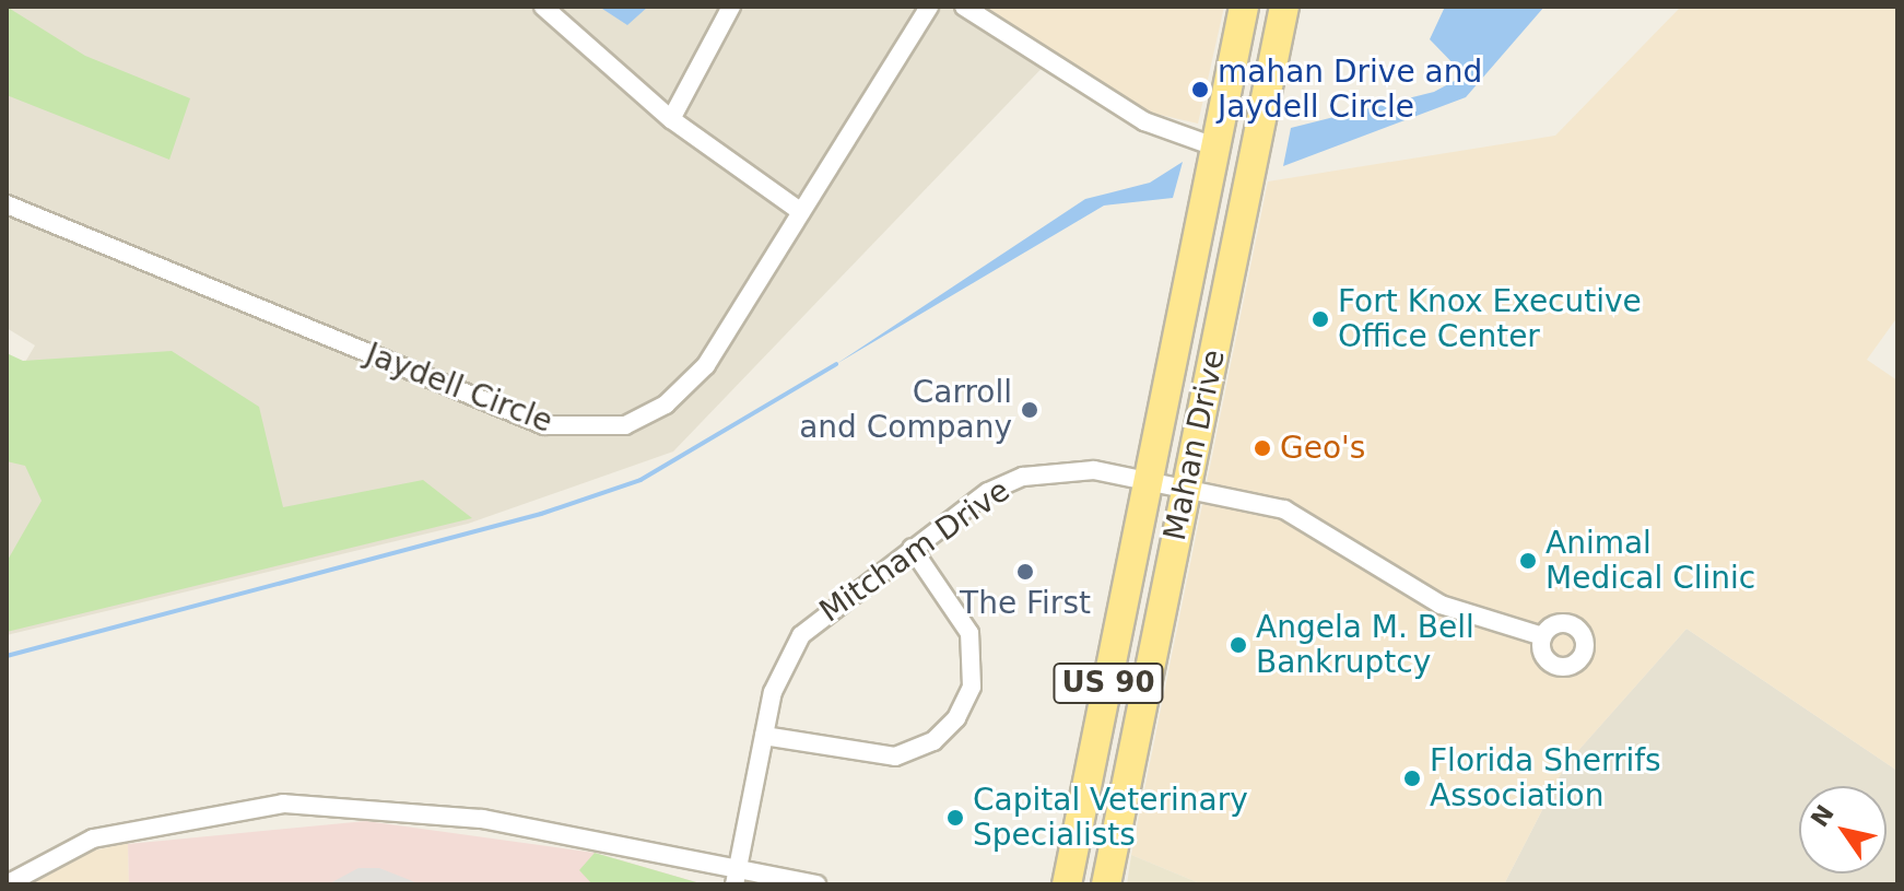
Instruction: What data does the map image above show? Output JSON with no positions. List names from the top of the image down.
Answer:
{
  "streets": {
    "main road": ["Mahan Drive", "US 90"],
    "street": ["Jaydell Circle", "Mitcham Drive"]
  },
  "crossings": [
    ["Mahan Drive", "Mitcham Drive"]
  ],
  "places": [
    "mahan Drive and Jaydell Circle",
    "Fort Knox Executive Office Center",
    "Carroll and Company",
    "Geo's",
    "Animal Medical Clinic",
    "The First",
    "Angela M. Bell Bankruptcy",
    "Florida Sherrifs Association",
    "Capital Veterinary Specialists"
  ],
  "north": "top left"
}
